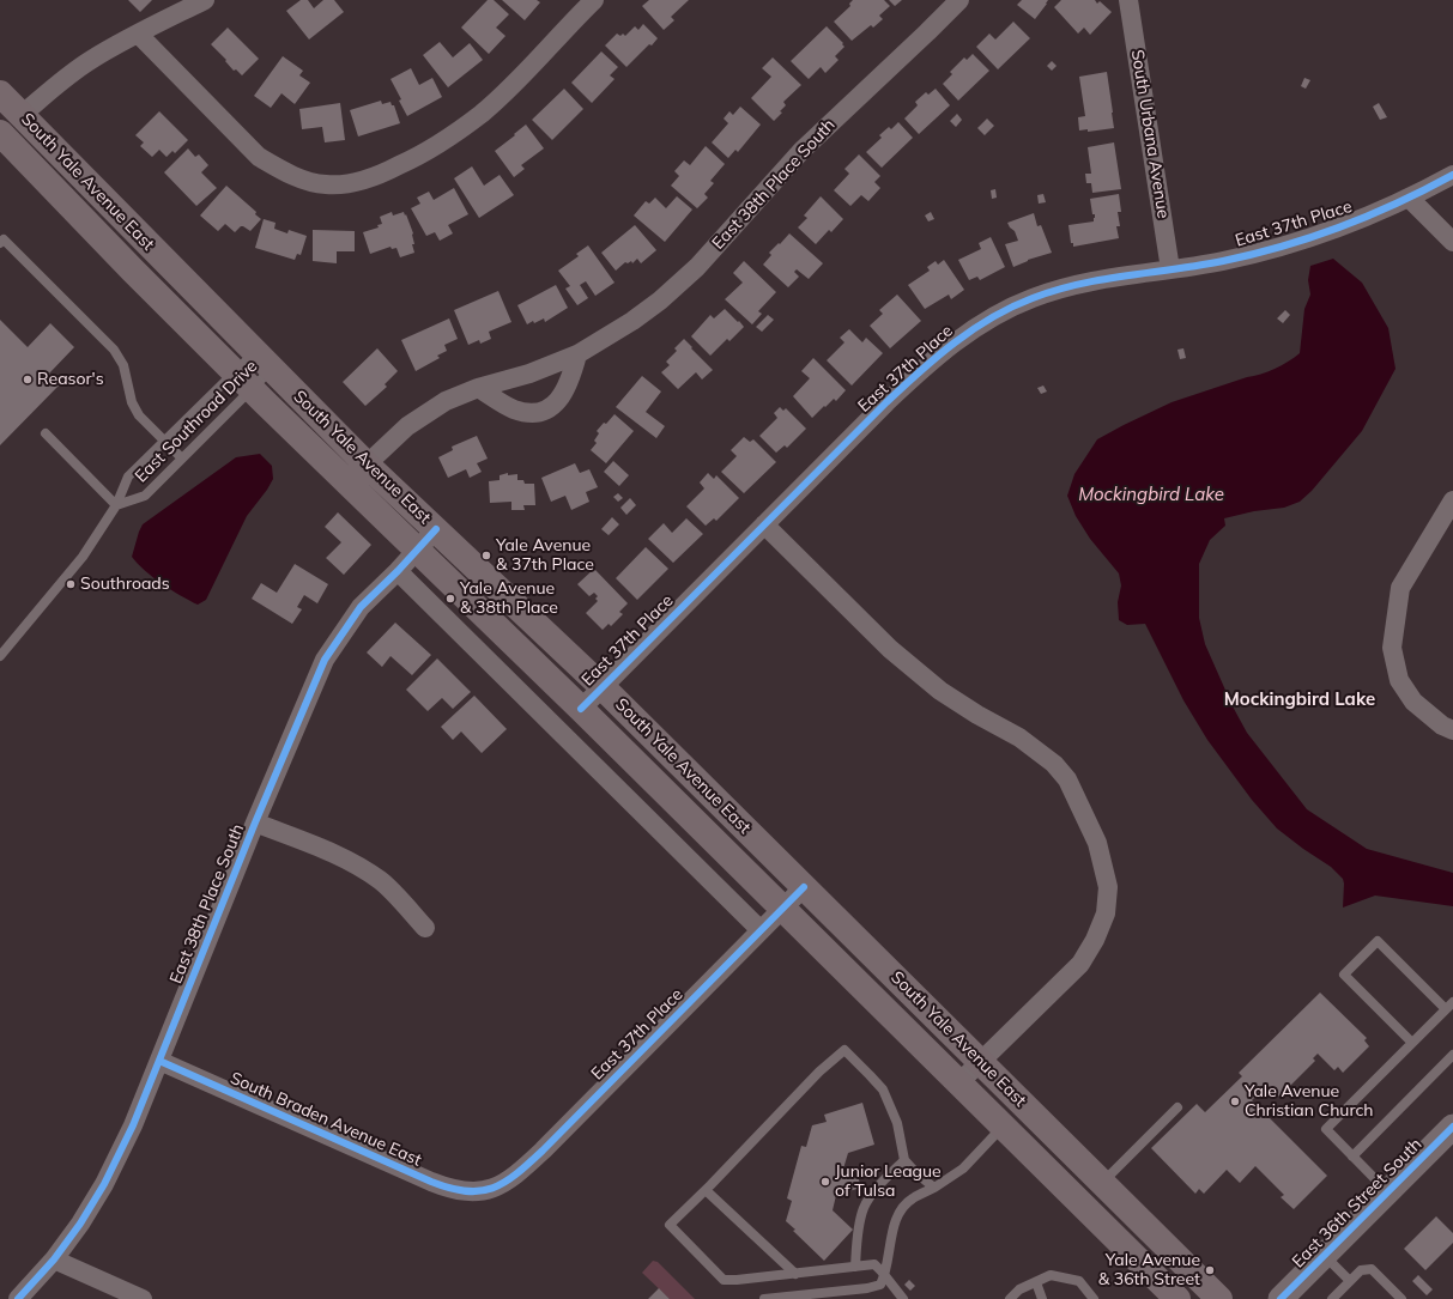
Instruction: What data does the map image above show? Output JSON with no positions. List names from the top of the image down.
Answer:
{
  "streets": {
    "main road": ["South Yale Avenue East"],
    "street": [
      "South Urbana Avenue",
      "East 38th Place South",
      "East 37th Place",
      "South Braden Avenue East",
      "East 36th Street South"
    ],
    "lane": ["East Southroad Drive"]
  },
  "crossings": [
    ["South Urbana Avenue", "East 37th Place"],
    ["South Yale Avenue East", "East 38th Place South"],
    ["South Yale Avenue East", "East 37th Place"],
    ["South Yale Avenue East", "East Southroad Drive"],
    ["East 38th Place South", "South Braden Avenue East"],
    ["East 37th Place", "South Braden Avenue East"]
  ],
  "districts": ["Mockingbird Lake"],
  "water": ["Mockingbird Lake"],
  "places": [
    "Reasor's",
    "Yale Avenue & 37th Place",
    "Southroads",
    "Yale Avenue & 38th Place",
    "Yale Avenue Christian Church",
    "Junior League of Tulsa",
    "Yale Avenue & 36th Street"
  ]
}
